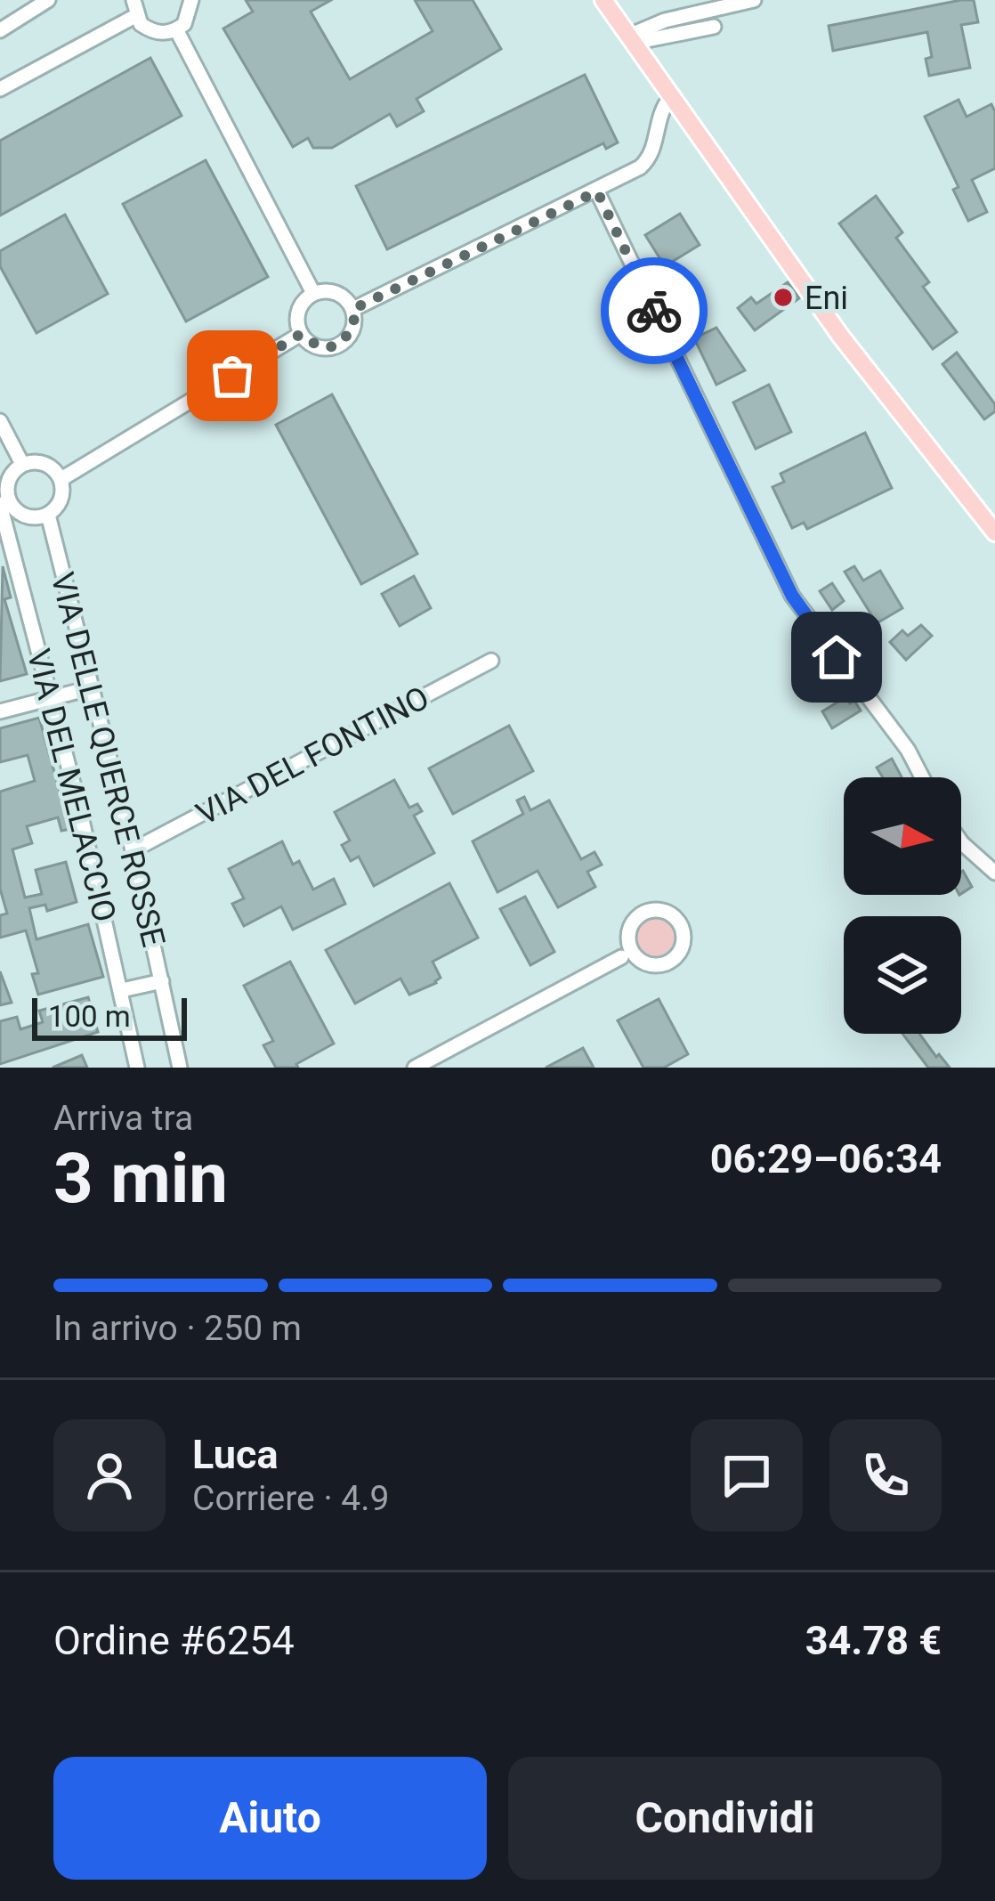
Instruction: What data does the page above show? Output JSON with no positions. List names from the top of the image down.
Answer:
{
  "streets": {
    "street": ["VIA DEL FONTINO", "VIA DELLE QUERCE ROSSE", "VIA DEL MELACCIO"]
  },
  "crossings": [
    ["VIA DEL FONTINO", "VIA DELLE QUERCE ROSSE"],
    ["VIA DELLE QUERCE ROSSE", "VIA DEL MELACCIO"]
  ],
  "places": ["Eni"],
  "scale_bar": "100 m",
  "north": "right",
  "page": {
    "scale": "100 m",
    "heading": ["3 min", "Arriva tra", "06:29–06:34"],
    "panel": [
      "Luca",
      "Corriere · 4.9",
      "Ordine #6254",
      "34.78 €"
    ],
    "bar": "In arrivo · 250 m",
    "buttons": ["Aiuto", "Condividi"]
  }
}
